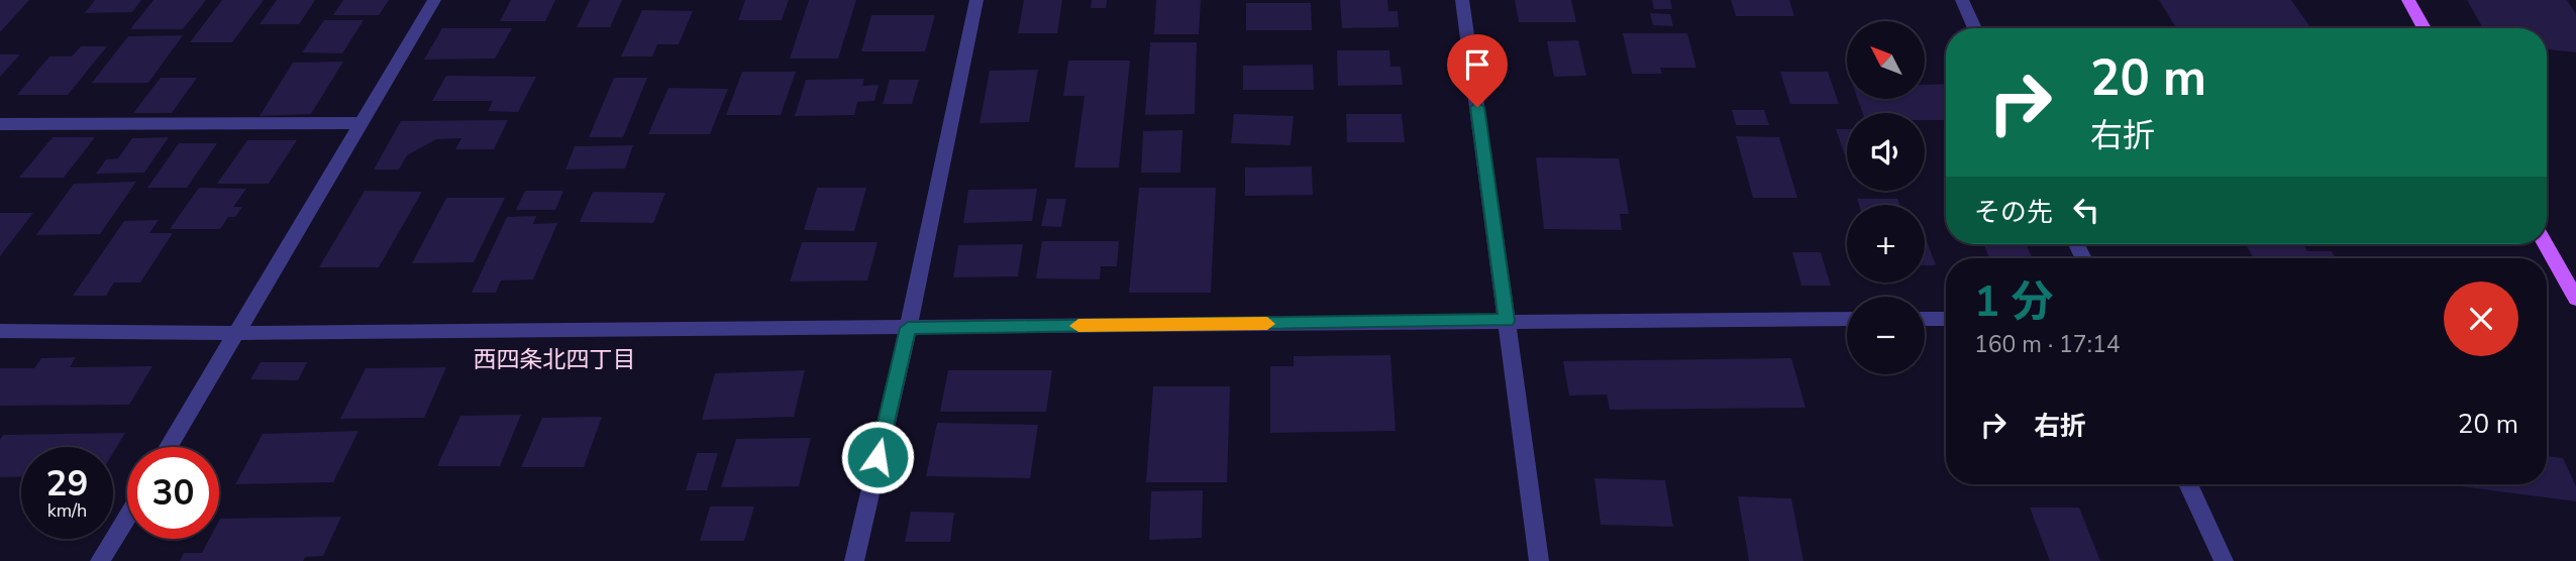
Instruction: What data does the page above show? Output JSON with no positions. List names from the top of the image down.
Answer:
{
  "districts": ["西四条北四丁目"],
  "north": "top left",
  "page": {
    "map_buttons": ["+", "−"],
    "turn": ["20 m", "右折"],
    "then": "その先",
    "heading": ["1 分", "160 m · 17:14"],
    "list": [
      {
        "name": "右折",
        "value": "20 m"
      }
    ],
    "speed": "29 km/h",
    "limit": "30"
  }
}
